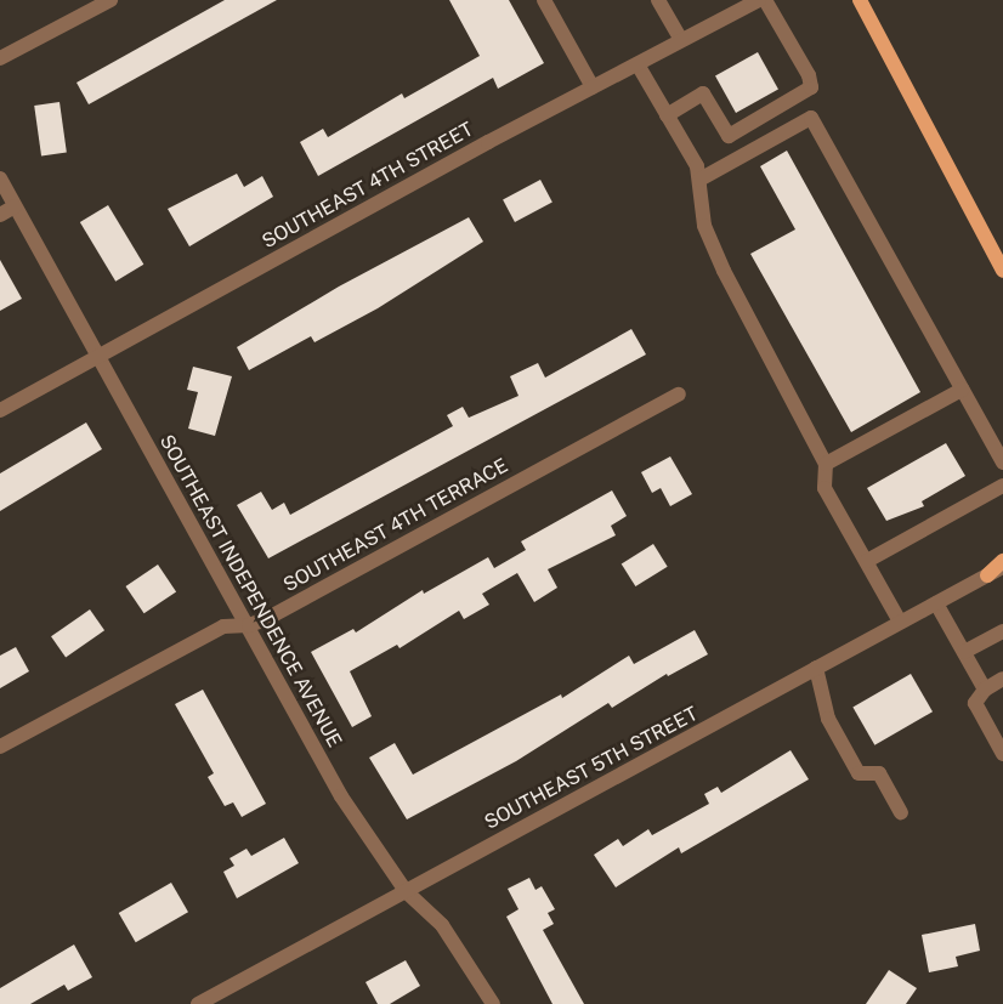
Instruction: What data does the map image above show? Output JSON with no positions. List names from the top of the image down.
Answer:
{
  "streets": {
    "street": [
      "SOUTHEAST 4TH STREET",
      "SOUTHEAST 4TH TERRACE",
      "SOUTHEAST INDEPENDENCE AVENUE",
      "SOUTHEAST 5TH STREET"
    ]
  },
  "crossings": [
    ["SOUTHEAST 4TH STREET", "SOUTHEAST INDEPENDENCE AVENUE"],
    ["SOUTHEAST 4TH TERRACE", "SOUTHEAST INDEPENDENCE AVENUE"],
    ["SOUTHEAST INDEPENDENCE AVENUE", "SOUTHEAST 5TH STREET"]
  ]
}
